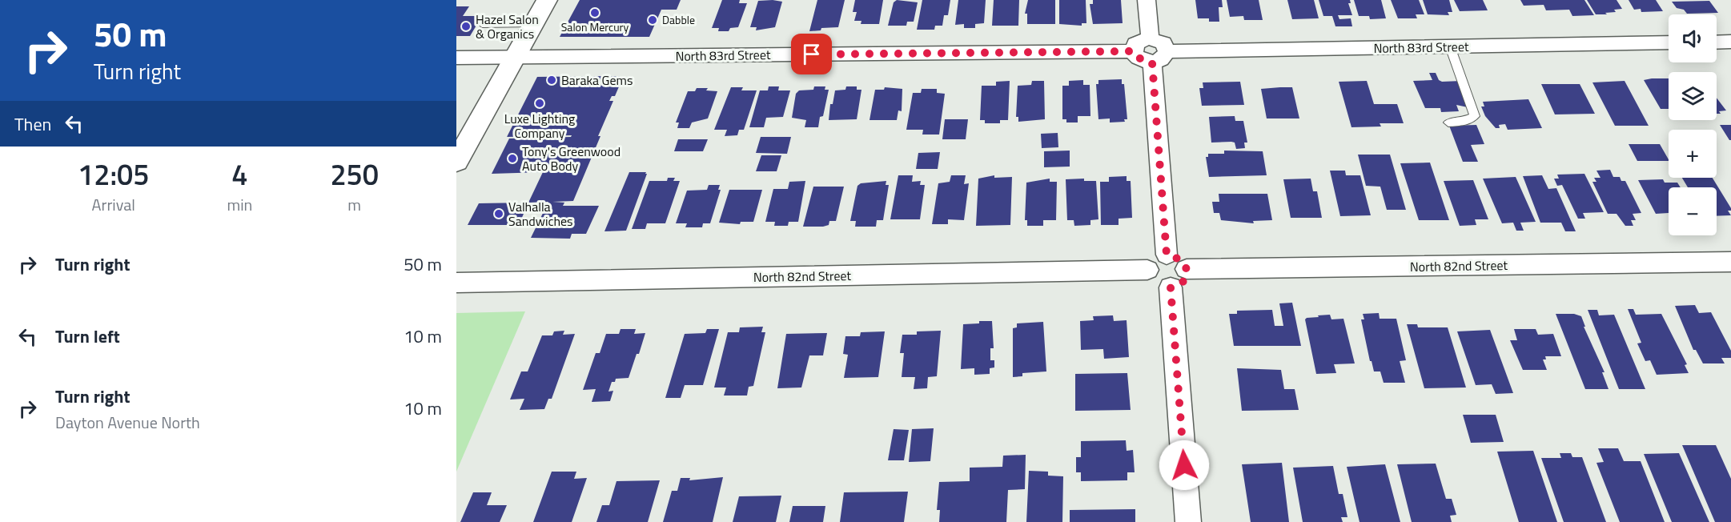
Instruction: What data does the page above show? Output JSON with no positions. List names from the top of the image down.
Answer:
{
  "streets": {
    "street": ["North 83rd Street", "North 82nd Street"]
  },
  "places": [
    "Salon Mercury",
    "Dabble",
    "Hazel Salon & Organics",
    "Baraka Gems",
    "Luxe Lighting Company",
    "Tony's Greenwood Auto Body",
    "Valhalla Sandwiches"
  ],
  "page": {
    "turn": ["50 m", "Turn right"],
    "map_buttons": ["+", "−"],
    "then": "Then",
    "eta": [
      "12:05",
      "Arrival",
      "4",
      "min",
      "250",
      "m"
    ],
    "list": [
      {
        "name": "Turn right",
        "value": "50 m"
      },
      {
        "name": "Turn left",
        "value": "10 m"
      },
      {
        "name": "Turn right",
        "note": "Dayton Avenue North",
        "value": "10 m"
      }
    ]
  }
}
